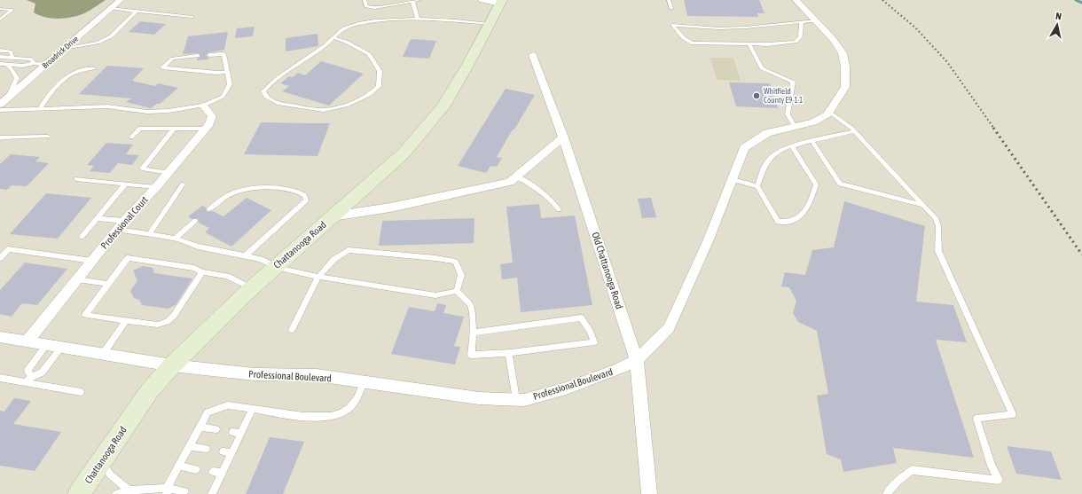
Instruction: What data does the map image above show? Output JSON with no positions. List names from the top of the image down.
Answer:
{
  "streets": {
    "main road": ["Chattanooga Road"],
    "street": [
      "Broadrick Drive",
      "Professional Court",
      "Old Chattanooga Road",
      "Professional Boulevard"
    ]
  },
  "crossings": [
    ["Professional Court", "Professional Boulevard"],
    ["Chattanooga Road", "Professional Boulevard"],
    ["Old Chattanooga Road", "Professional Boulevard"]
  ],
  "places": ["Whitfield County E9-1-1"],
  "north": "top"
}
